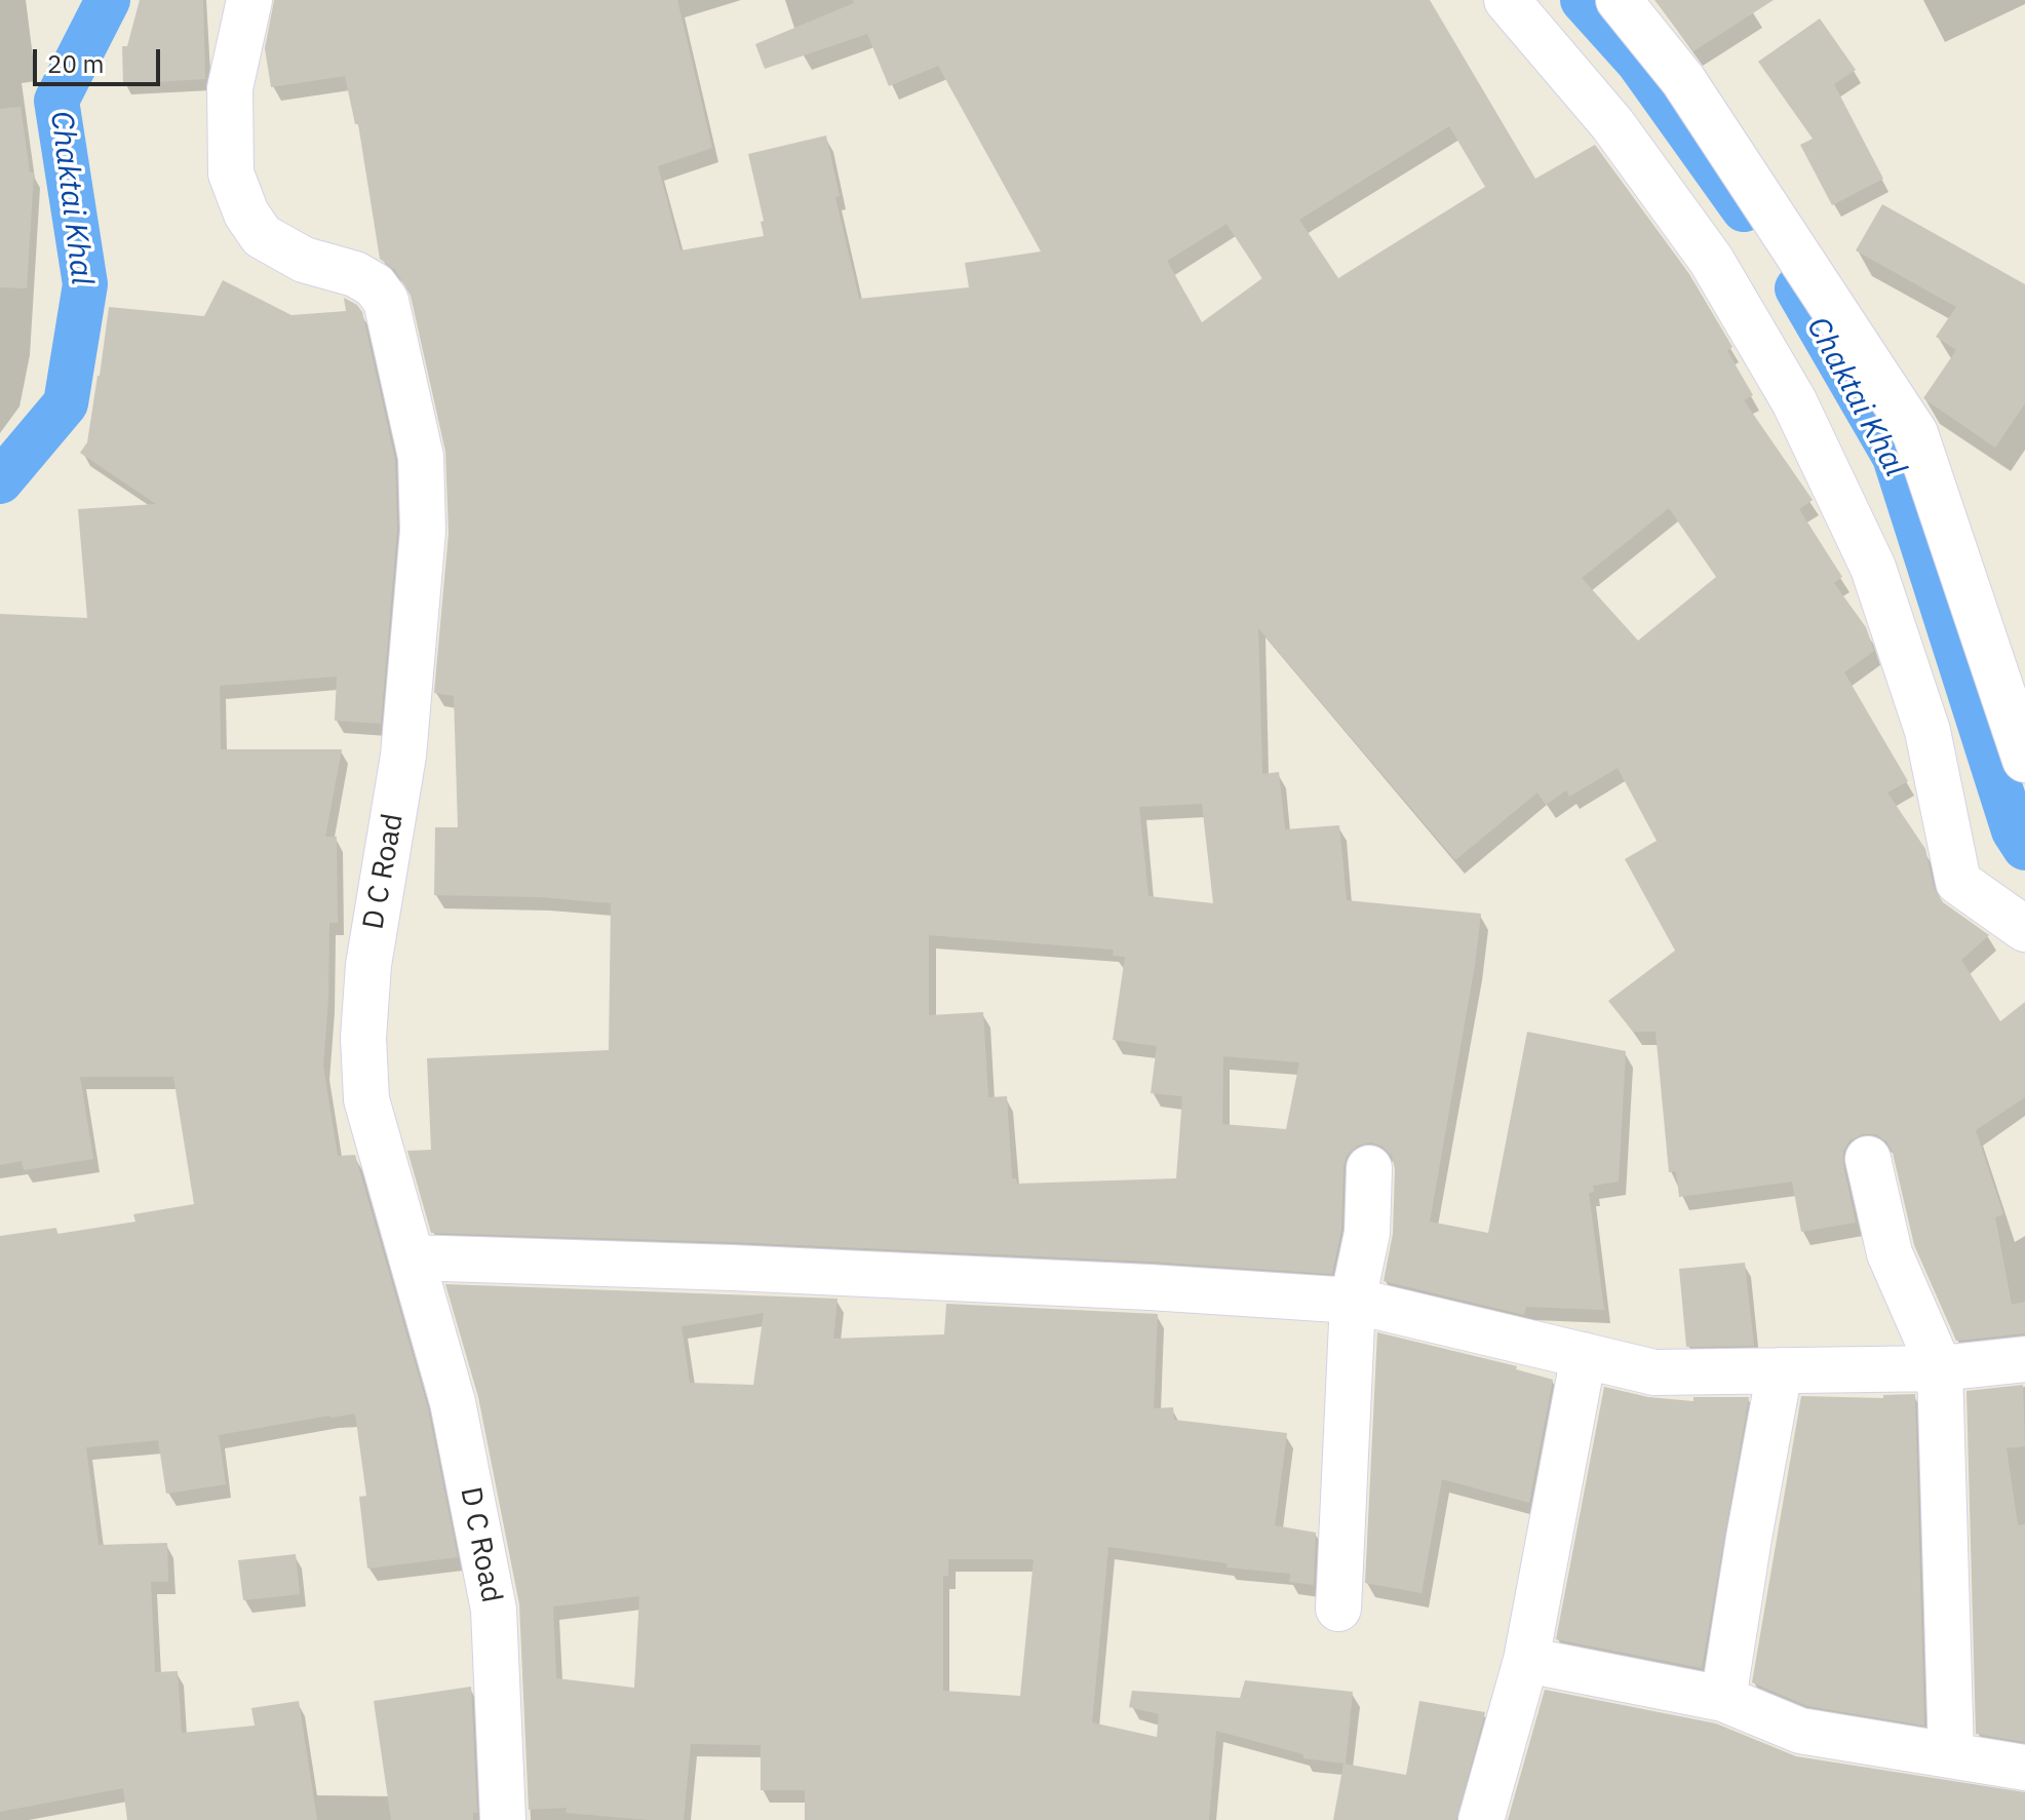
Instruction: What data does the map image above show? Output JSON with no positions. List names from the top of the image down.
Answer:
{
  "streets": {
    "street": ["D C Road"]
  },
  "water": ["Chaktai Khal"],
  "scale_bar": "20 m"
}
